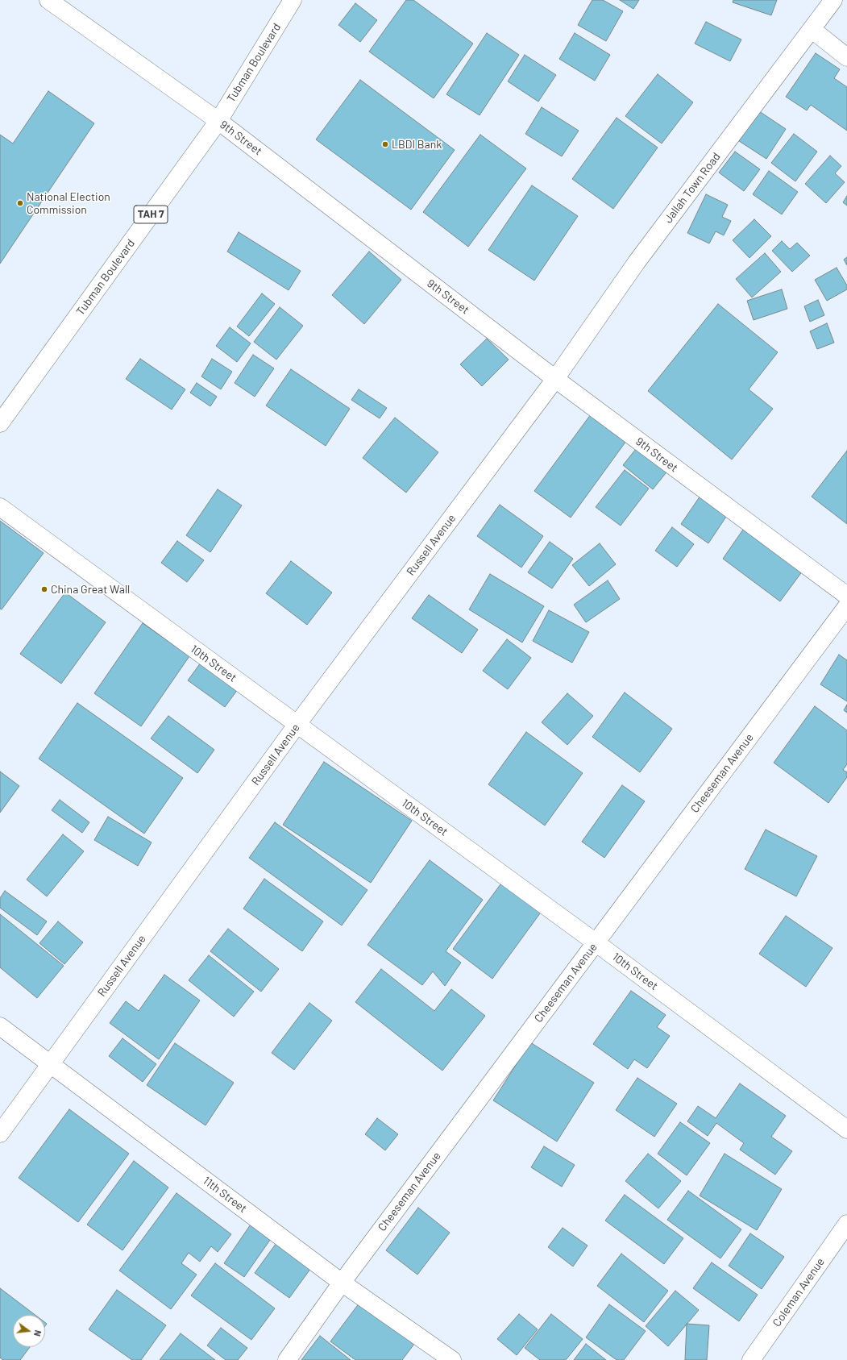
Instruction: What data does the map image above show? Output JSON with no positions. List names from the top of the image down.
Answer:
{
  "streets": {
    "main road": [
      "Tubman Boulevard",
      "9th Street",
      "Jallah Town Road",
      "TAH 7",
      "Russell Avenue",
      "10th Street",
      "Cheeseman Avenue",
      "11th Street",
      "Coleman Avenue"
    ]
  },
  "crossings": [
    ["Tubman Boulevard", "9th Street"],
    ["9th Street", "Jallah Town Road"],
    ["9th Street", "Russell Avenue"],
    ["Jallah Town Road", "Russell Avenue"],
    ["Russell Avenue", "10th Street"],
    ["Russell Avenue", "11th Street"],
    ["10th Street", "Cheeseman Avenue"],
    ["Cheeseman Avenue", "11th Street"]
  ],
  "places": ["LBDI Bank", "National Election Commission", "China Great Wall"],
  "north": "right"
}
